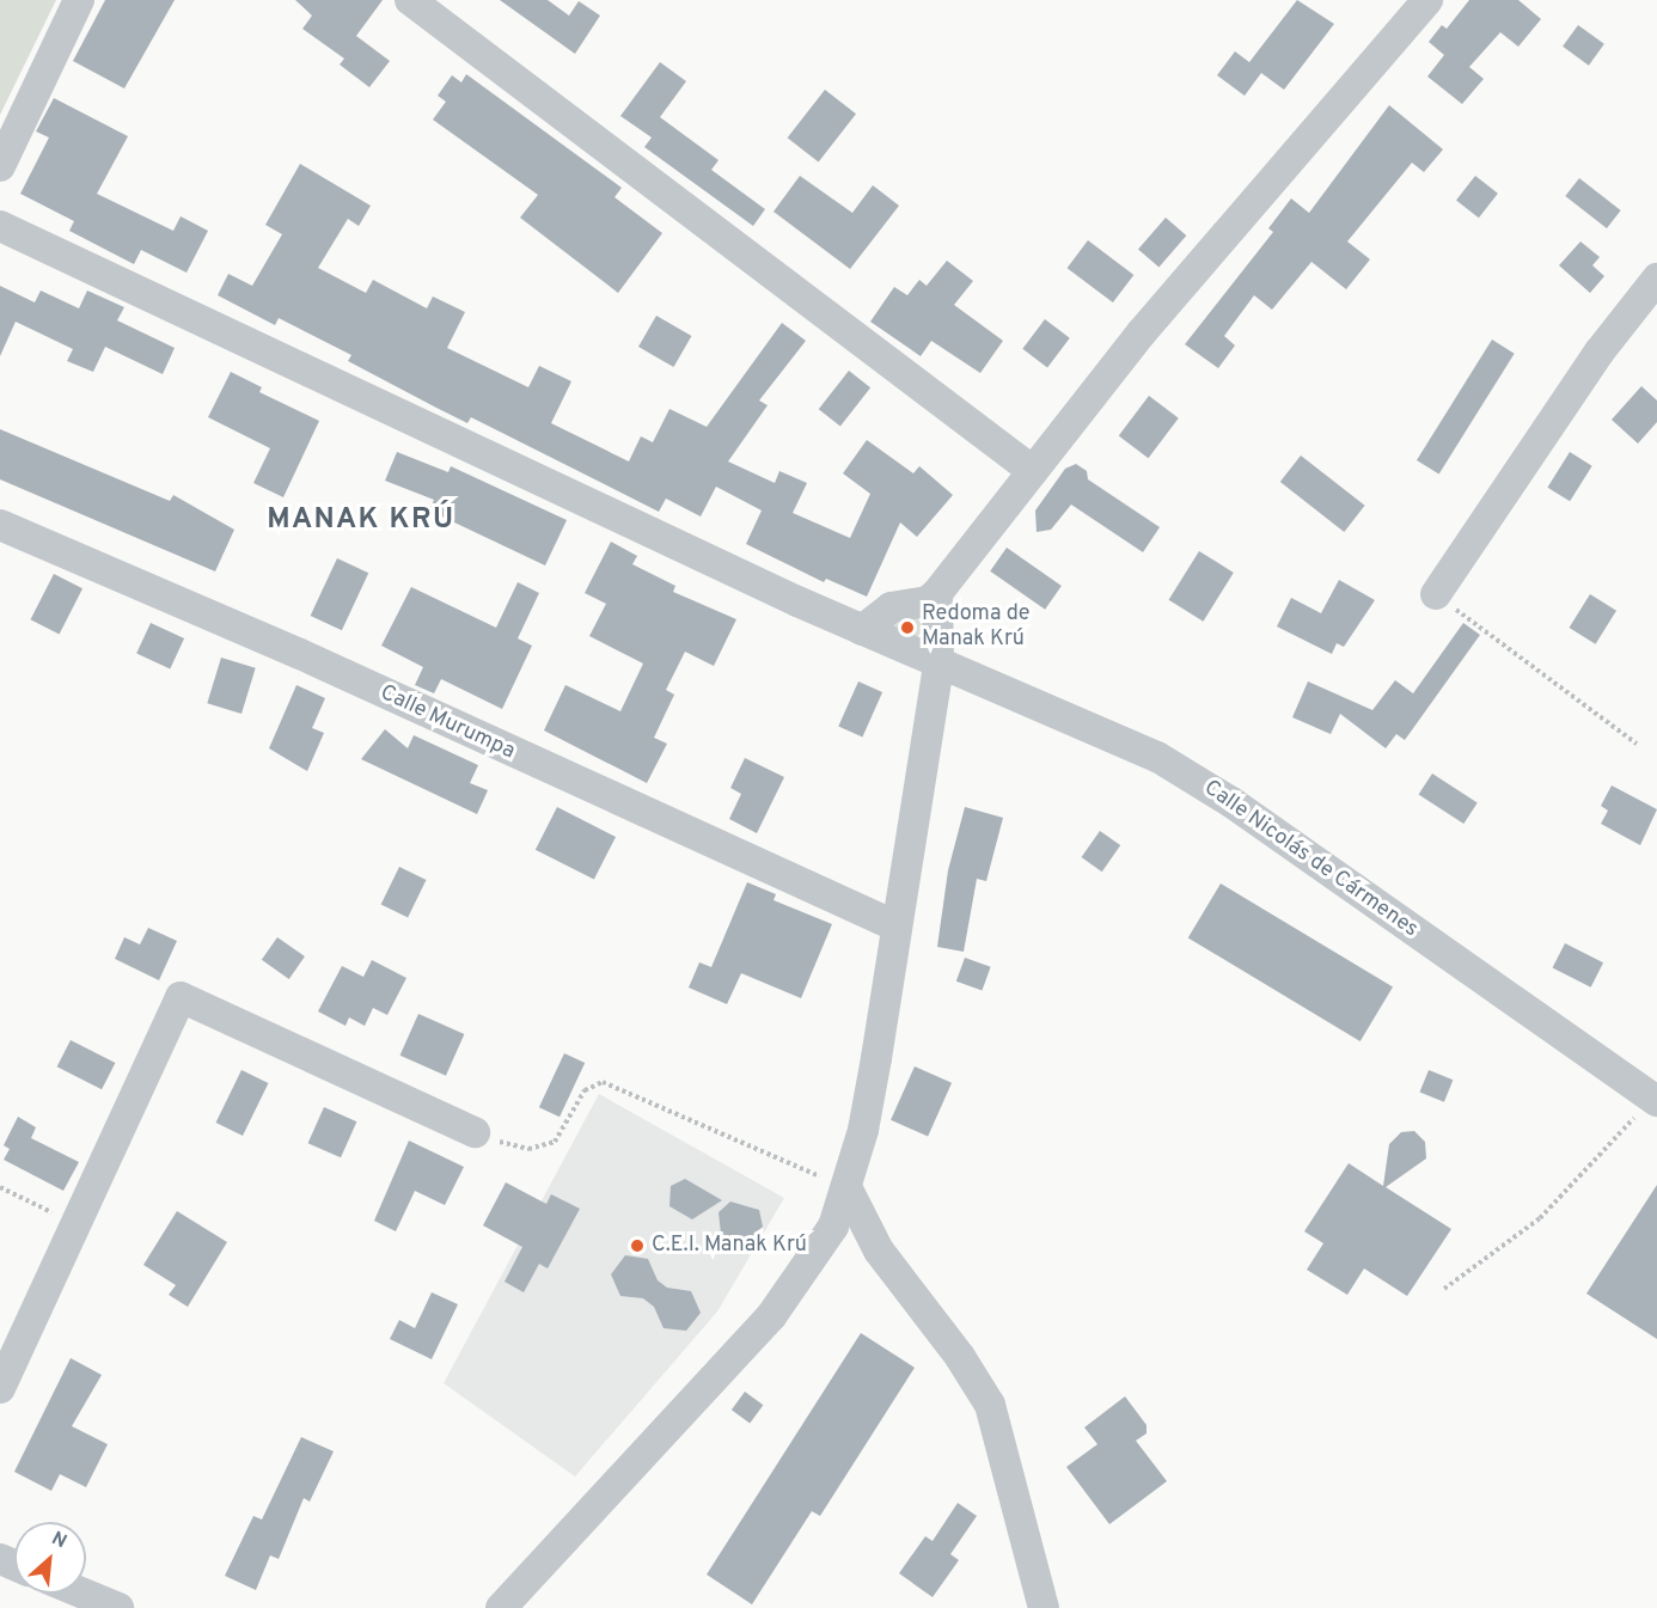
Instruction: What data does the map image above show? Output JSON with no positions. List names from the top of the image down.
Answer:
{
  "streets": {
    "street": ["Calle Murumpa", "Calle Nicolás de Cármenes"]
  },
  "districts": ["MANAK KRÚ"],
  "places": ["Redoma de Manak Krú", "C.E.I. Manak Krú"],
  "north": "top right"
}
